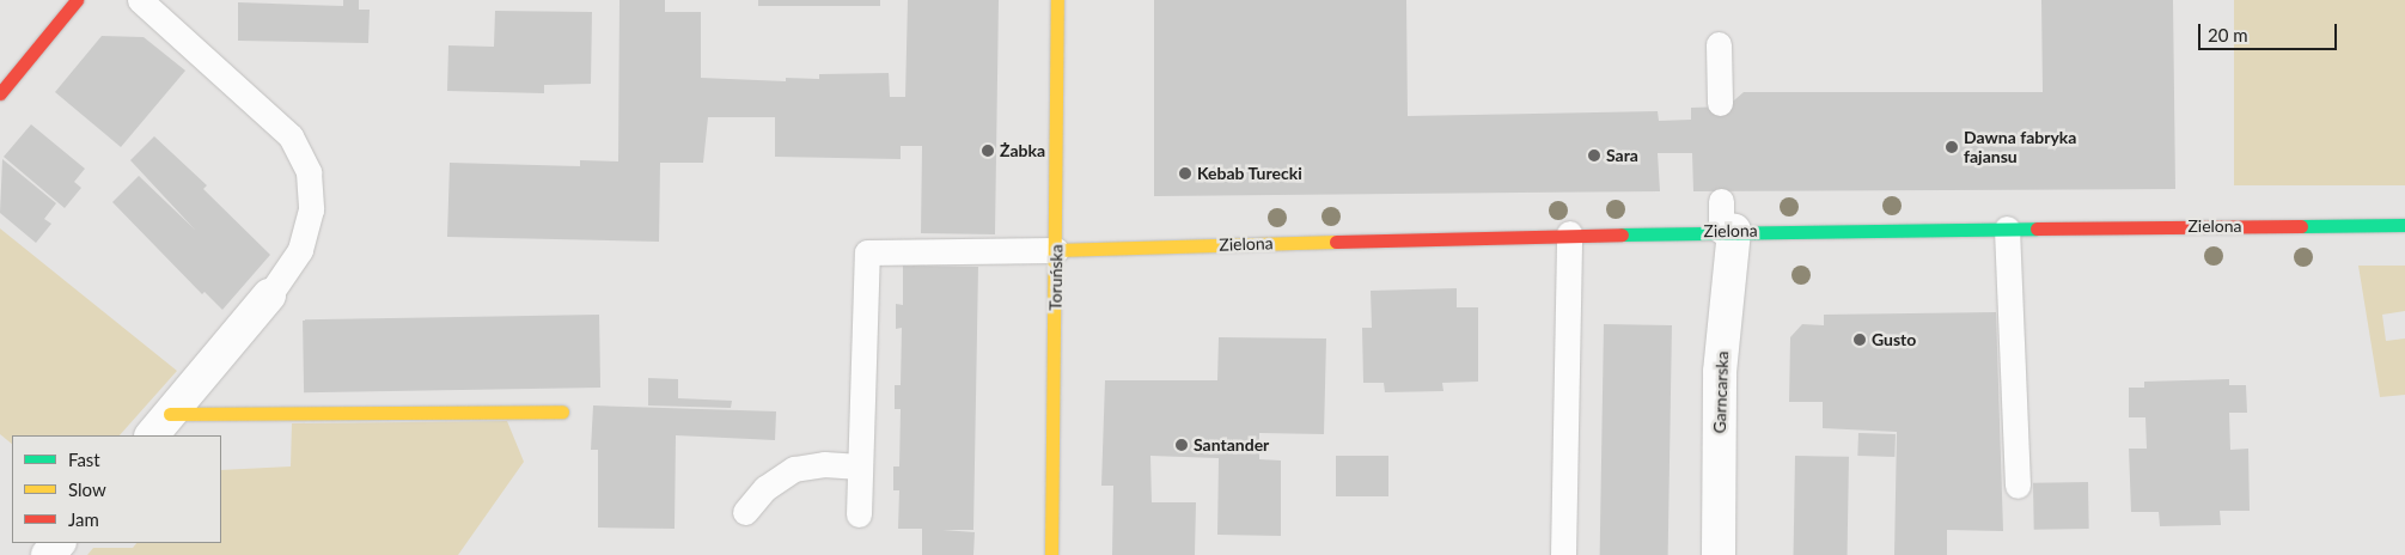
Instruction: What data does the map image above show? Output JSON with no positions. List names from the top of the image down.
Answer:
{
  "streets": {
    "street": ["Zielona", "Toruńska", "Garncarska"]
  },
  "crossings": [
    ["Zielona", "Toruńska"],
    ["Zielona", "Garncarska"]
  ],
  "places": [
    "Dawna fabryka fajansu",
    "Żabka",
    "Sara",
    "Kebab Turecki",
    "Gusto",
    "Santander"
  ],
  "legend": ["Fast", "Slow", "Jam"],
  "scale_bar": "20 m"
}
